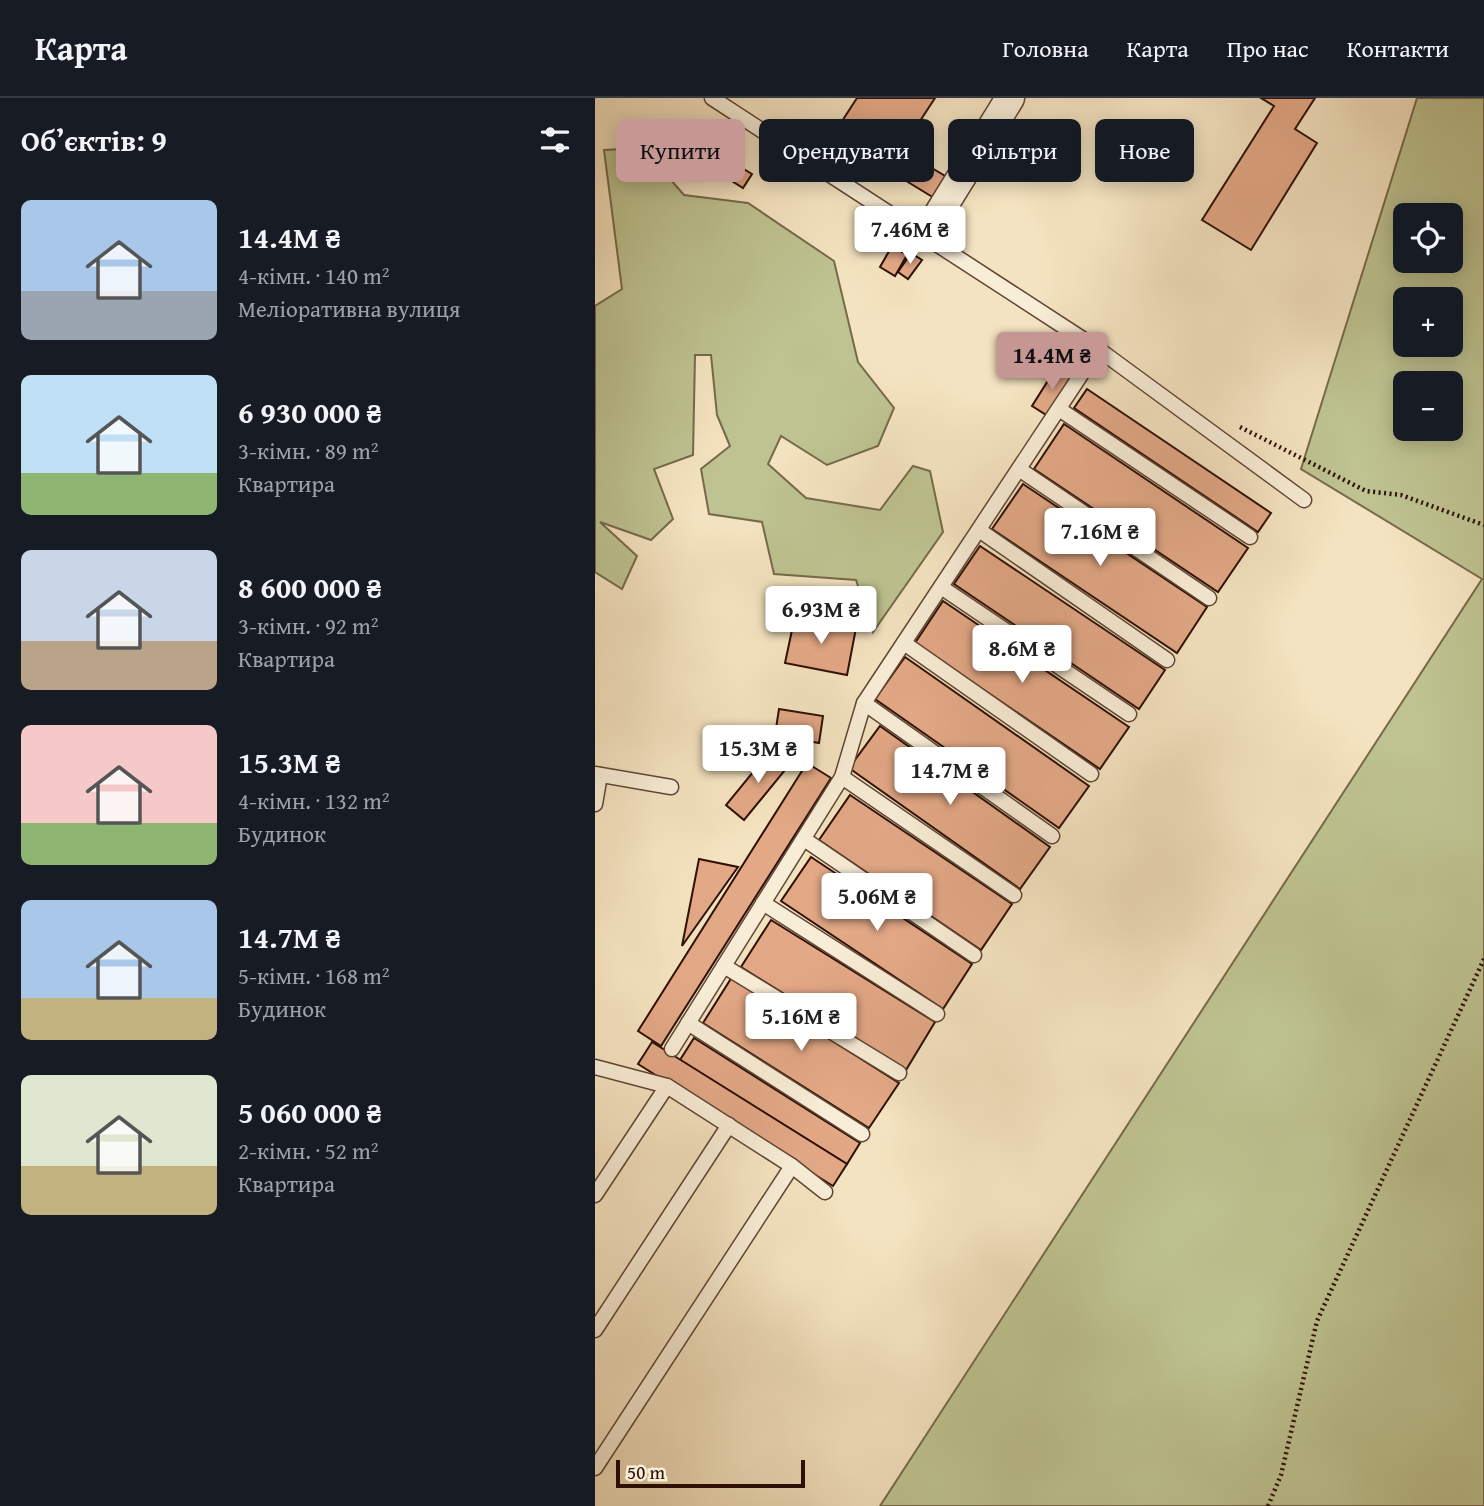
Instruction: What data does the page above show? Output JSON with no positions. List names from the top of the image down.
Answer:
{
  "scale_bar": "50 m",
  "page": {
    "header": "Карта",
    "nav": [
      "Головна",
      "Карта",
      "Про нас",
      "Контакти"
    ],
    "heading": "Об’єктів: 9",
    "chip": [
      "Купити",
      "Орендувати",
      "Фільтри",
      "Нове"
    ],
    "list": [
      {
        "name": "14.4M ₴",
        "note": "4-кімн. · 140 m² · Меліоративна вулиця"
      },
      {
        "name": "6 930 000 ₴",
        "note": "3-кімн. · 89 m² · Квартира"
      },
      {
        "name": "8 600 000 ₴",
        "note": "3-кімн. · 92 m² · Квартира"
      },
      {
        "name": "15.3M ₴",
        "note": "4-кімн. · 132 m² · Будинок"
      },
      {
        "name": "14.7M ₴",
        "note": "5-кімн. · 168 m² · Будинок"
      },
      {
        "name": "5 060 000 ₴",
        "note": "2-кімн. · 52 m² · Квартира"
      }
    ],
    "map_buttons": ["+", "−"],
    "price": [
      "7.46M ₴",
      "14.4M ₴",
      "7.16M ₴",
      "6.93M ₴",
      "8.6M ₴",
      "15.3M ₴",
      "14.7M ₴",
      "5.06M ₴",
      "5.16M ₴"
    ],
    "scale": "50 m"
  }
}
